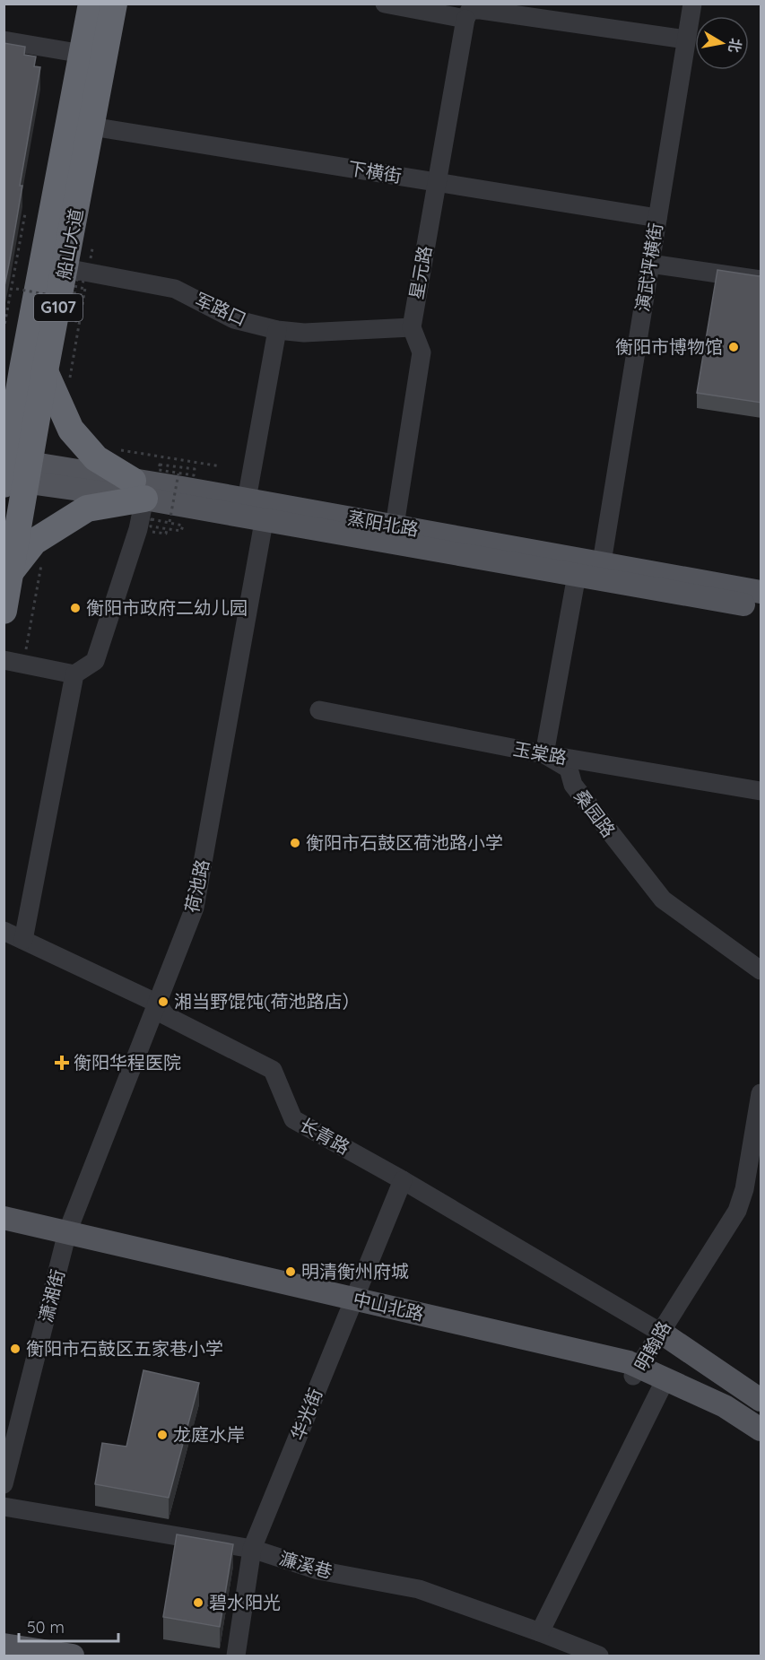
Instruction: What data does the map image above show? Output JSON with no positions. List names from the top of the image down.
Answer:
{
  "streets": {
    "highway": ["船山大道", "G107"],
    "main road": ["蒸阳北路", "中山北路"],
    "street": [
      "下横街",
      "演武坪横街",
      "星元路",
      "军路口",
      "玉棠路",
      "桑园路",
      "荷池路",
      "长青路",
      "潇湘街",
      "明翰路",
      "华光街",
      "濂溪巷"
    ]
  },
  "crossings": [
    ["下横街", "船山大道"],
    ["下横街", "演武坪横街"],
    ["下横街", "星元路"],
    ["船山大道", "军路口"],
    ["船山大道", "蒸阳北路"],
    ["演武坪横街", "蒸阳北路"],
    ["星元路", "军路口"],
    ["蒸阳北路", "荷池路"],
    ["玉棠路", "桑园路"],
    ["荷池路", "长青路"],
    ["荷池路", "潇湘街"],
    ["荷池路", "中山北路"],
    ["长青路", "明翰路"],
    ["长青路", "华光街"],
    ["潇湘街", "中山北路"],
    ["中山北路", "明翰路"],
    ["中山北路", "华光街"],
    ["华光街", "濂溪巷"]
  ],
  "places": {
    "other": [
      "衡阳市博物馆",
      "衡阳市政府二幼儿园",
      "衡阳市石鼓区荷池路小学",
      "湘当野馄饨(荷池路店）",
      "明清衡州府城",
      "衡阳市石鼓区五家巷小学",
      "龙庭水岸",
      "碧水阳光"
    ],
    "health": ["衡阳华程医院"]
  },
  "scale_bar": "50 m",
  "north": "right"
}
